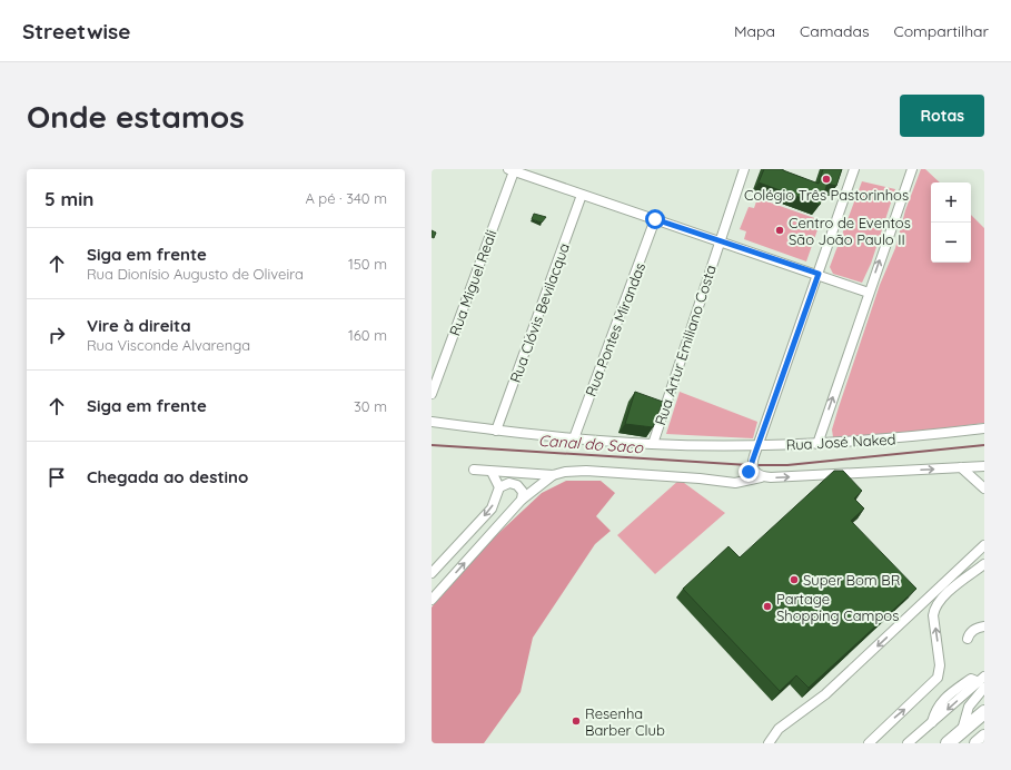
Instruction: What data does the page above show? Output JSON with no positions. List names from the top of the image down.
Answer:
{
  "streets": {
    "street": [
      "Rua Miguel Reali",
      "Rua Clóvis Bevilacqua",
      "Rua Pontes Mirandas",
      "Rua Artur Emiliano Costa",
      "Rua José Naked"
    ]
  },
  "crossings": [
    ["Rua Clóvis Bevilacqua", "Rua José Naked"],
    ["Rua Pontes Mirandas", "Rua José Naked"],
    ["Rua Artur Emiliano Costa", "Rua José Naked"]
  ],
  "water": ["Canal do Saco"],
  "places": [
    "Colégio Três Pastorinhos",
    "Centro de Eventos São João Paulo II",
    "Super Bom BR",
    "Partage Shopping Campos",
    "Resenha Barber Club"
  ],
  "page": {
    "header": "Streetwise",
    "nav": ["Mapa", "Camadas", "Compartilhar"],
    "buttons": "Rotas",
    "title": "Onde estamos",
    "heading": ["5 min", "A pé · 340 m"],
    "map_buttons": ["+", "−"],
    "list": [
      ["Siga em frente", "Rua Dionísio Augusto de Oliveira", "150 m"],
      ["Vire à direita", "Rua Visconde Alvarenga", "160 m"],
      ["Siga em frente", "30 m"],
      "Chegada ao destino"
    ]
  }
}
